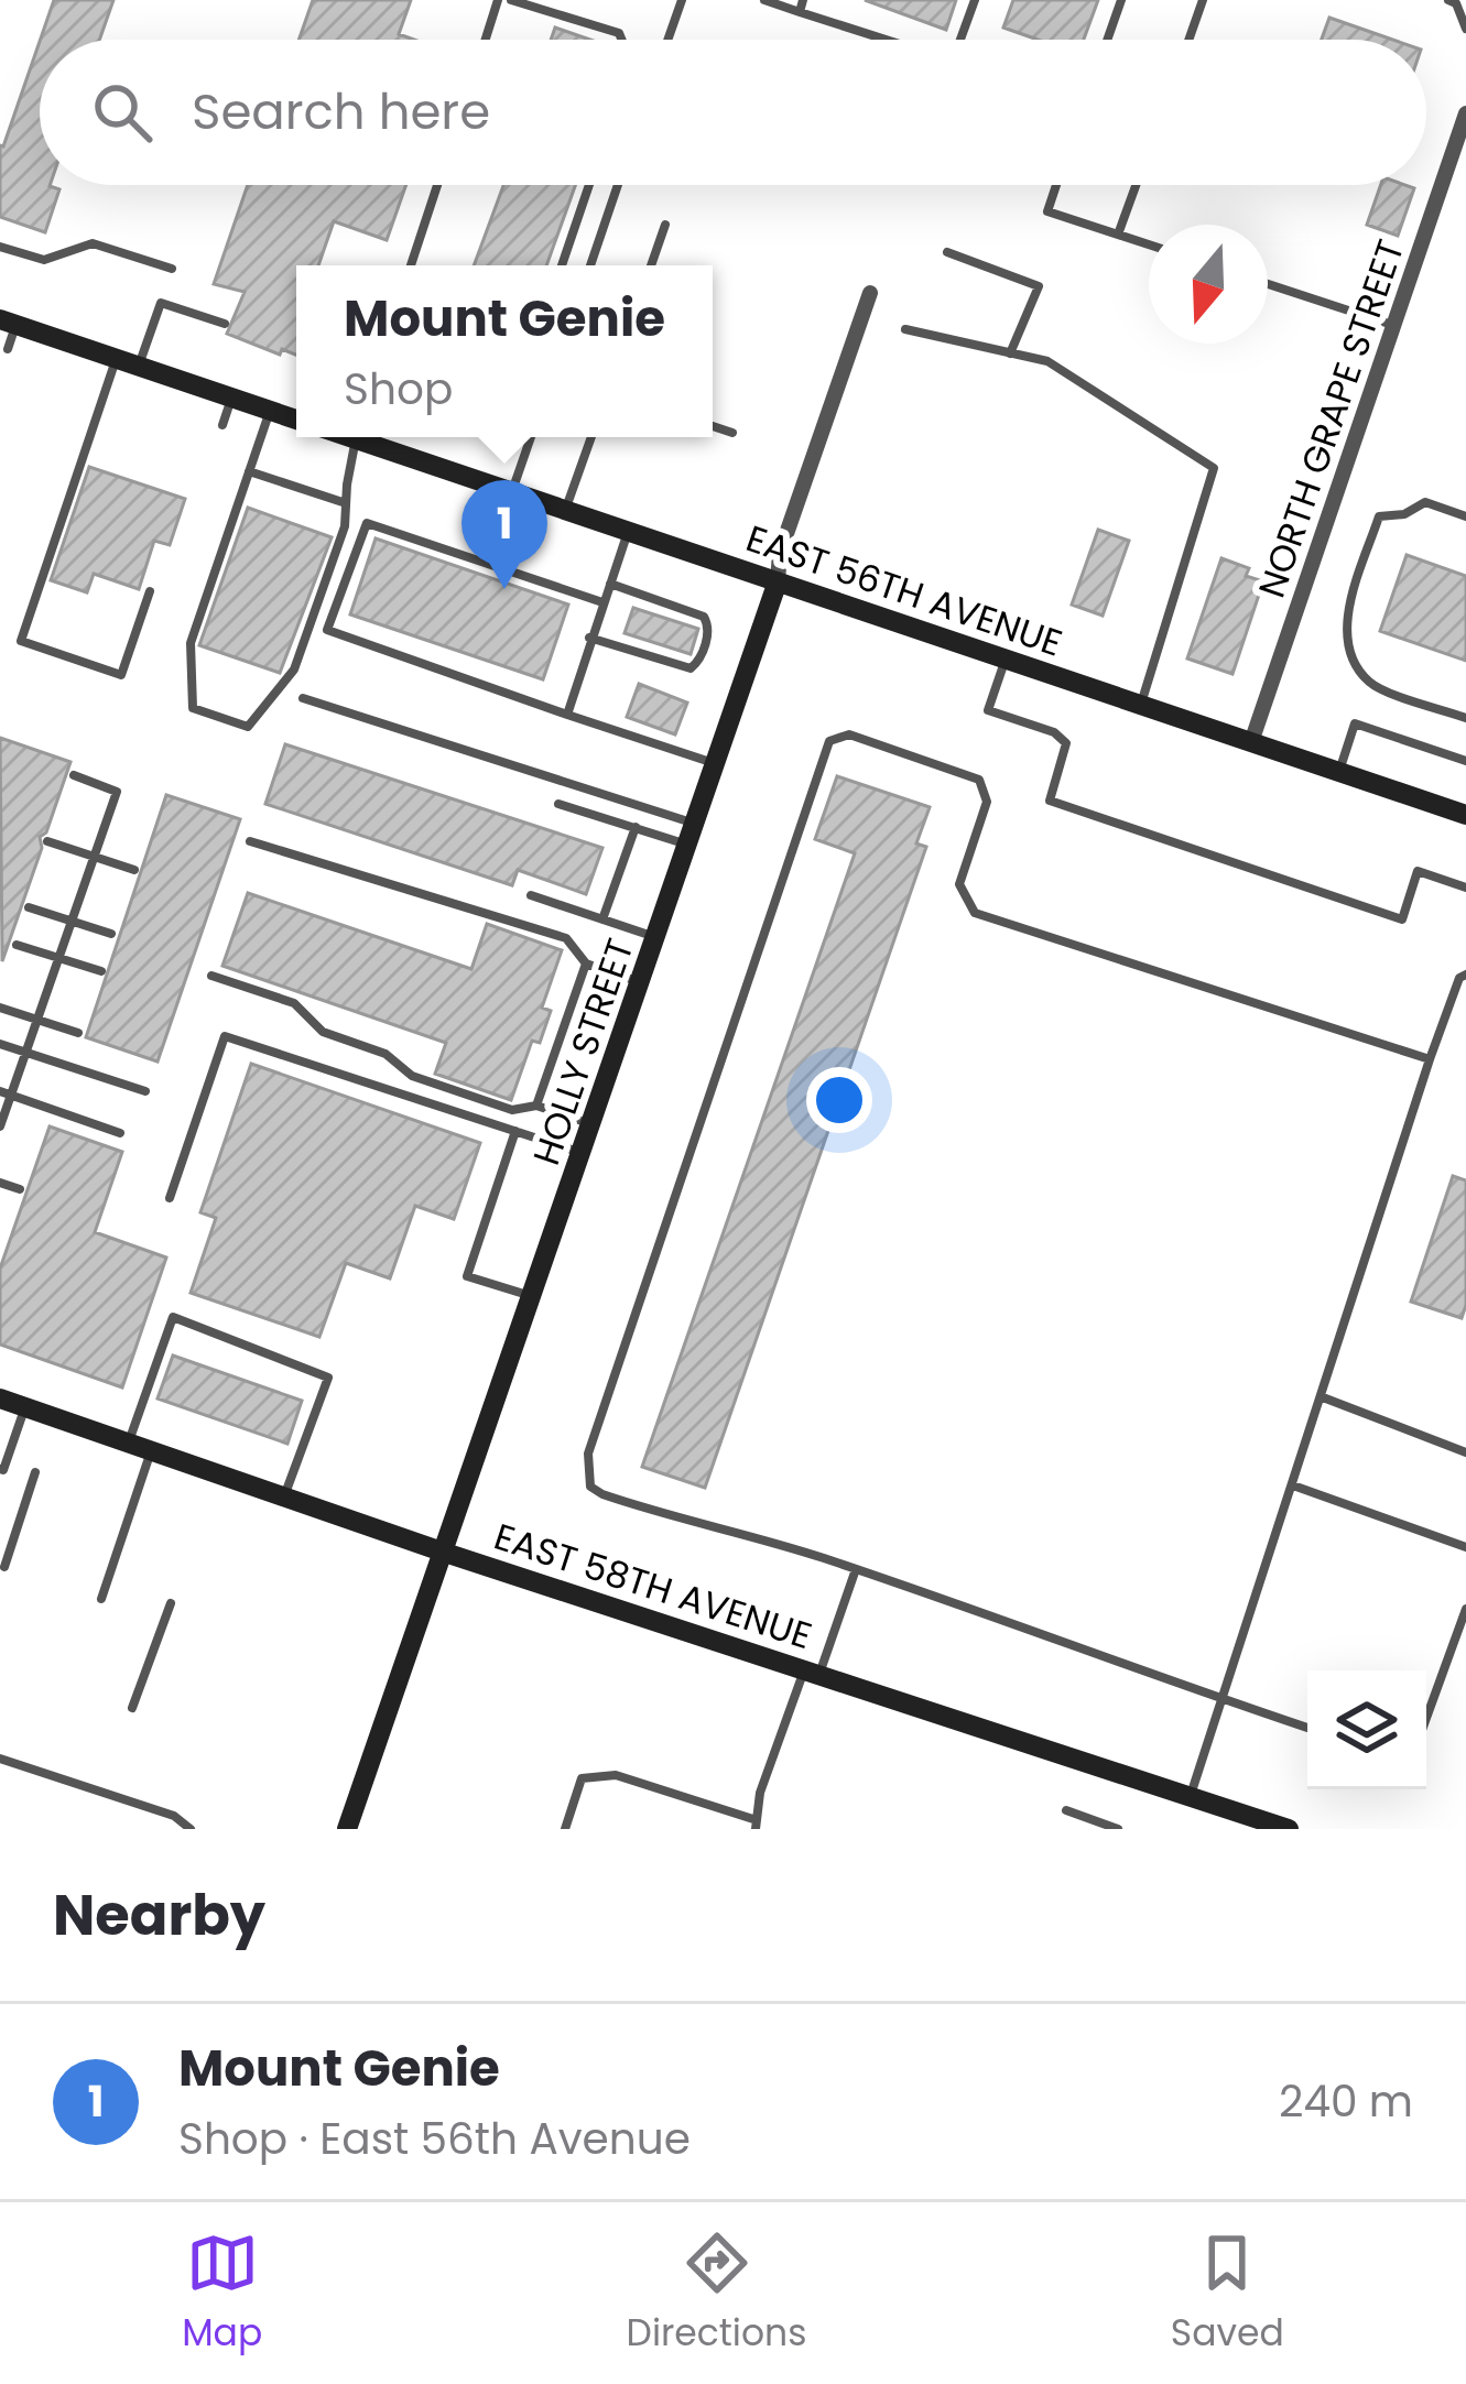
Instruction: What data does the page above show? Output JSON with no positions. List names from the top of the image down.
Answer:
{
  "streets": {
    "street": [
      "NORTH GRAPE STREET",
      "EAST 56TH AVENUE",
      "HOLLY STREET",
      "EAST 58TH AVENUE"
    ]
  },
  "crossings": [
    ["NORTH GRAPE STREET", "EAST 56TH AVENUE"],
    ["EAST 56TH AVENUE", "HOLLY STREET"],
    ["HOLLY STREET", "EAST 58TH AVENUE"]
  ],
  "north": "bottom",
  "page": {
    "search": "Search here",
    "popup": ["Mount Genie", "Shop"],
    "pins": "1",
    "heading": "Nearby",
    "list": [
      {
        "mark": "1",
        "name": "Mount Genie",
        "note": "Shop · East 56th Avenue",
        "value": "240 m"
      }
    ],
    "nav": ["Map", "Directions", "Saved"]
  }
}
